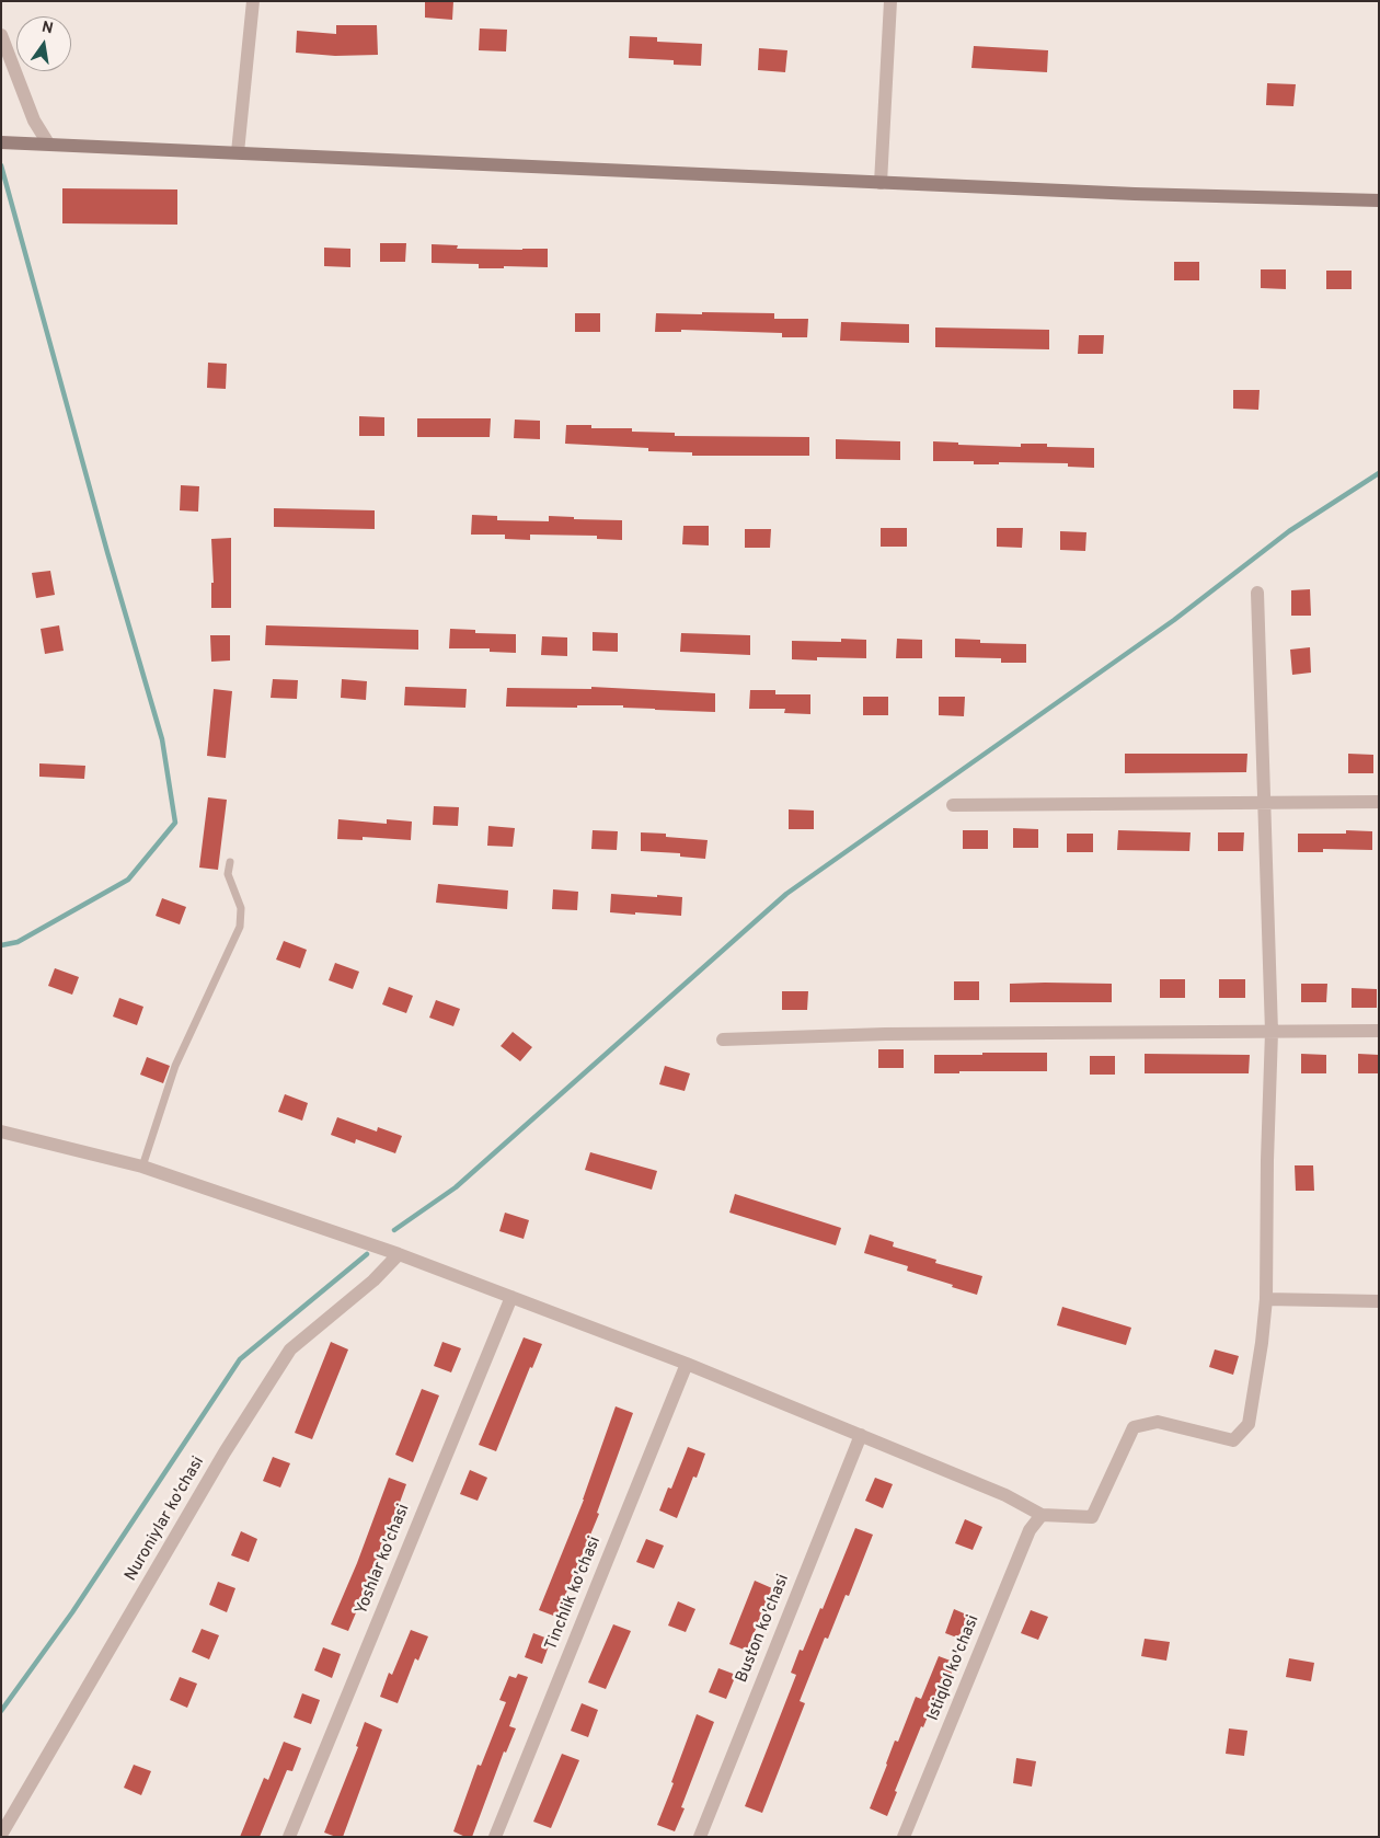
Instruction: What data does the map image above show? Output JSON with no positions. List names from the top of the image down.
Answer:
{
  "streets": {
    "street": [
      "Nuroniylar ko'chasi",
      "Yoshlar ko'chasi",
      "Tinchlik ko'chasi",
      "Buston ko'chasi",
      "Istiqlol ko'chasi"
    ]
  },
  "north": "top"
}
